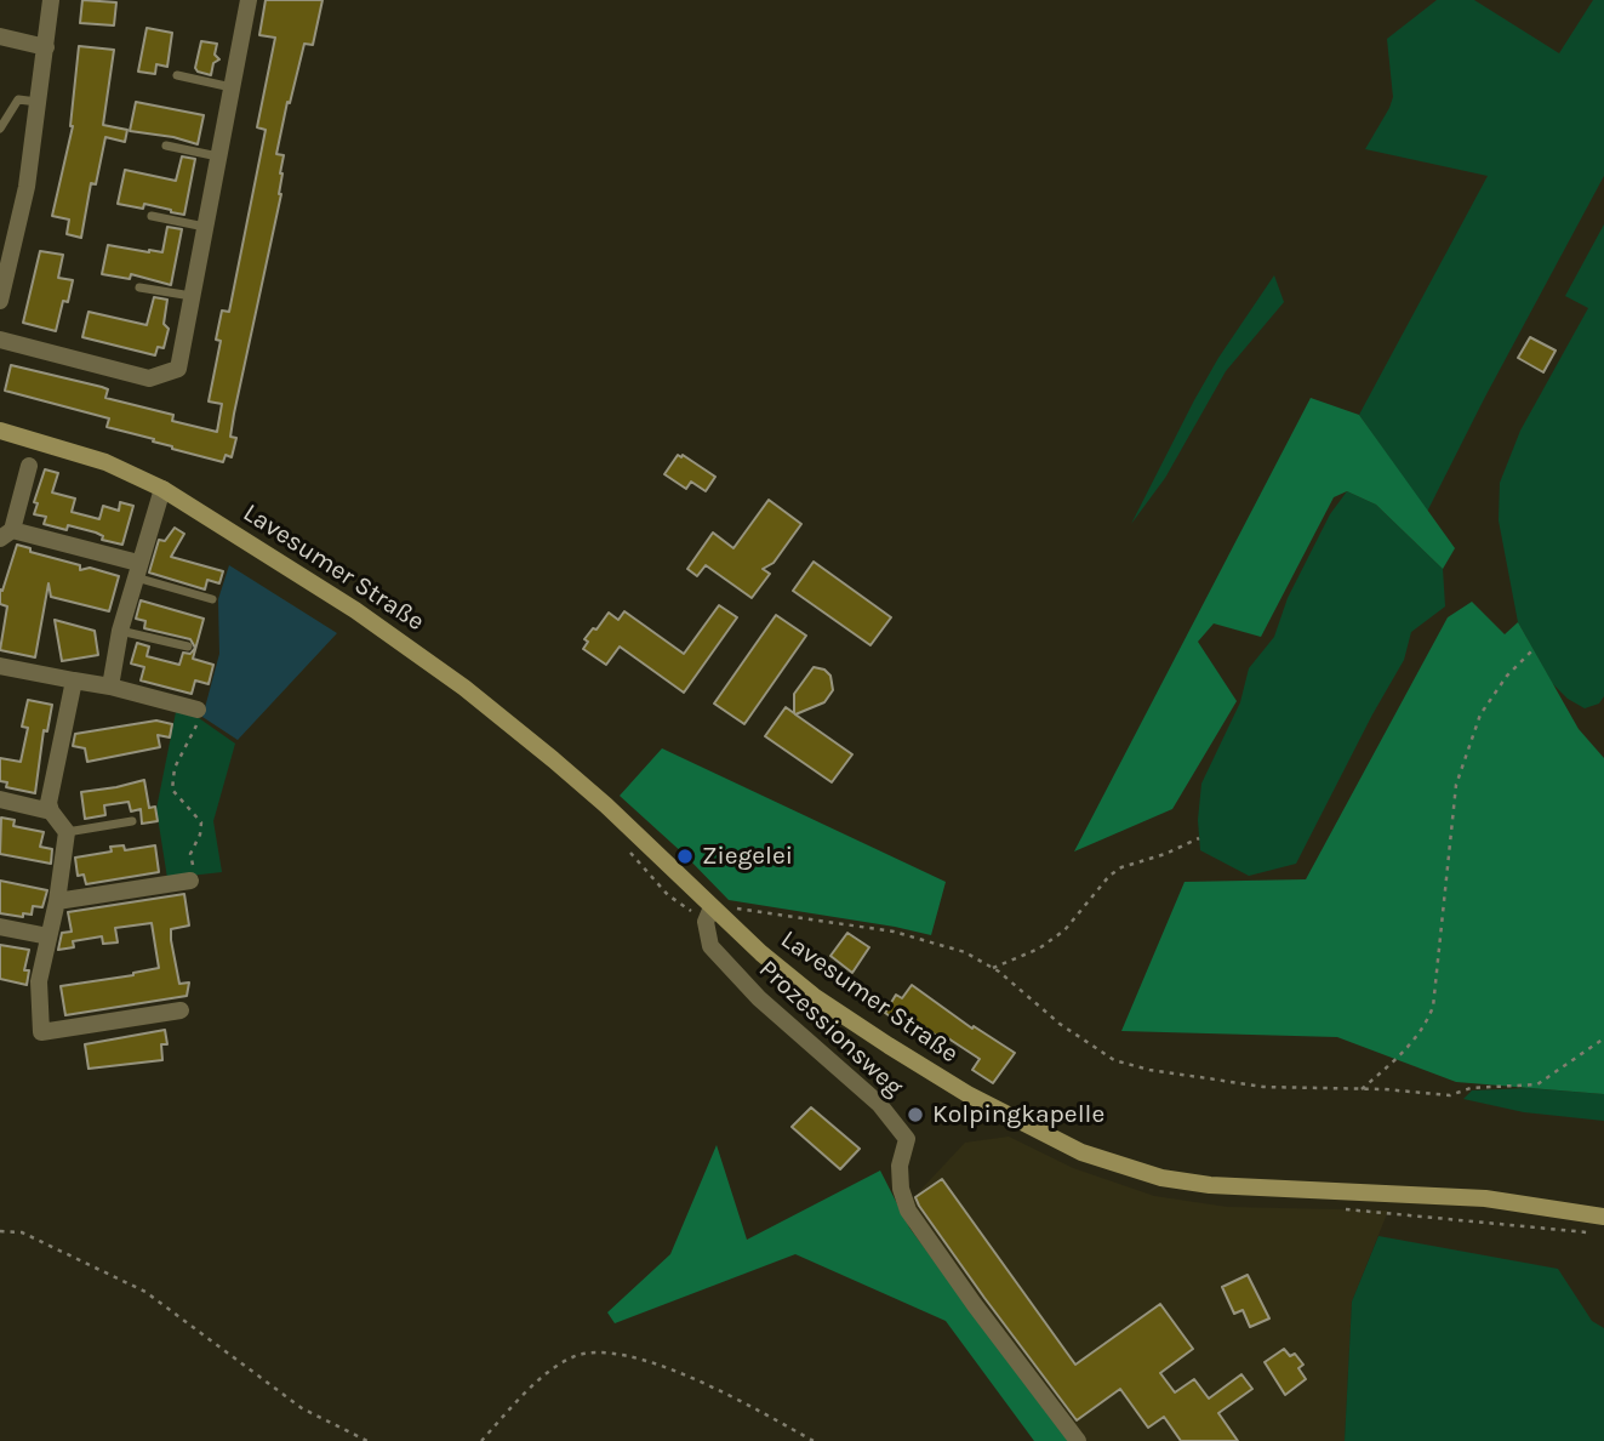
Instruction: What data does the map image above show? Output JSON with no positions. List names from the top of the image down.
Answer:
{
  "streets": {
    "street": ["Lavesumer Straße", "Prozessionsweg"]
  },
  "crossings": [
    ["Lavesumer Straße", "Prozessionsweg"]
  ],
  "places": ["Ziegelei", "Kolpingkapelle"]
}
